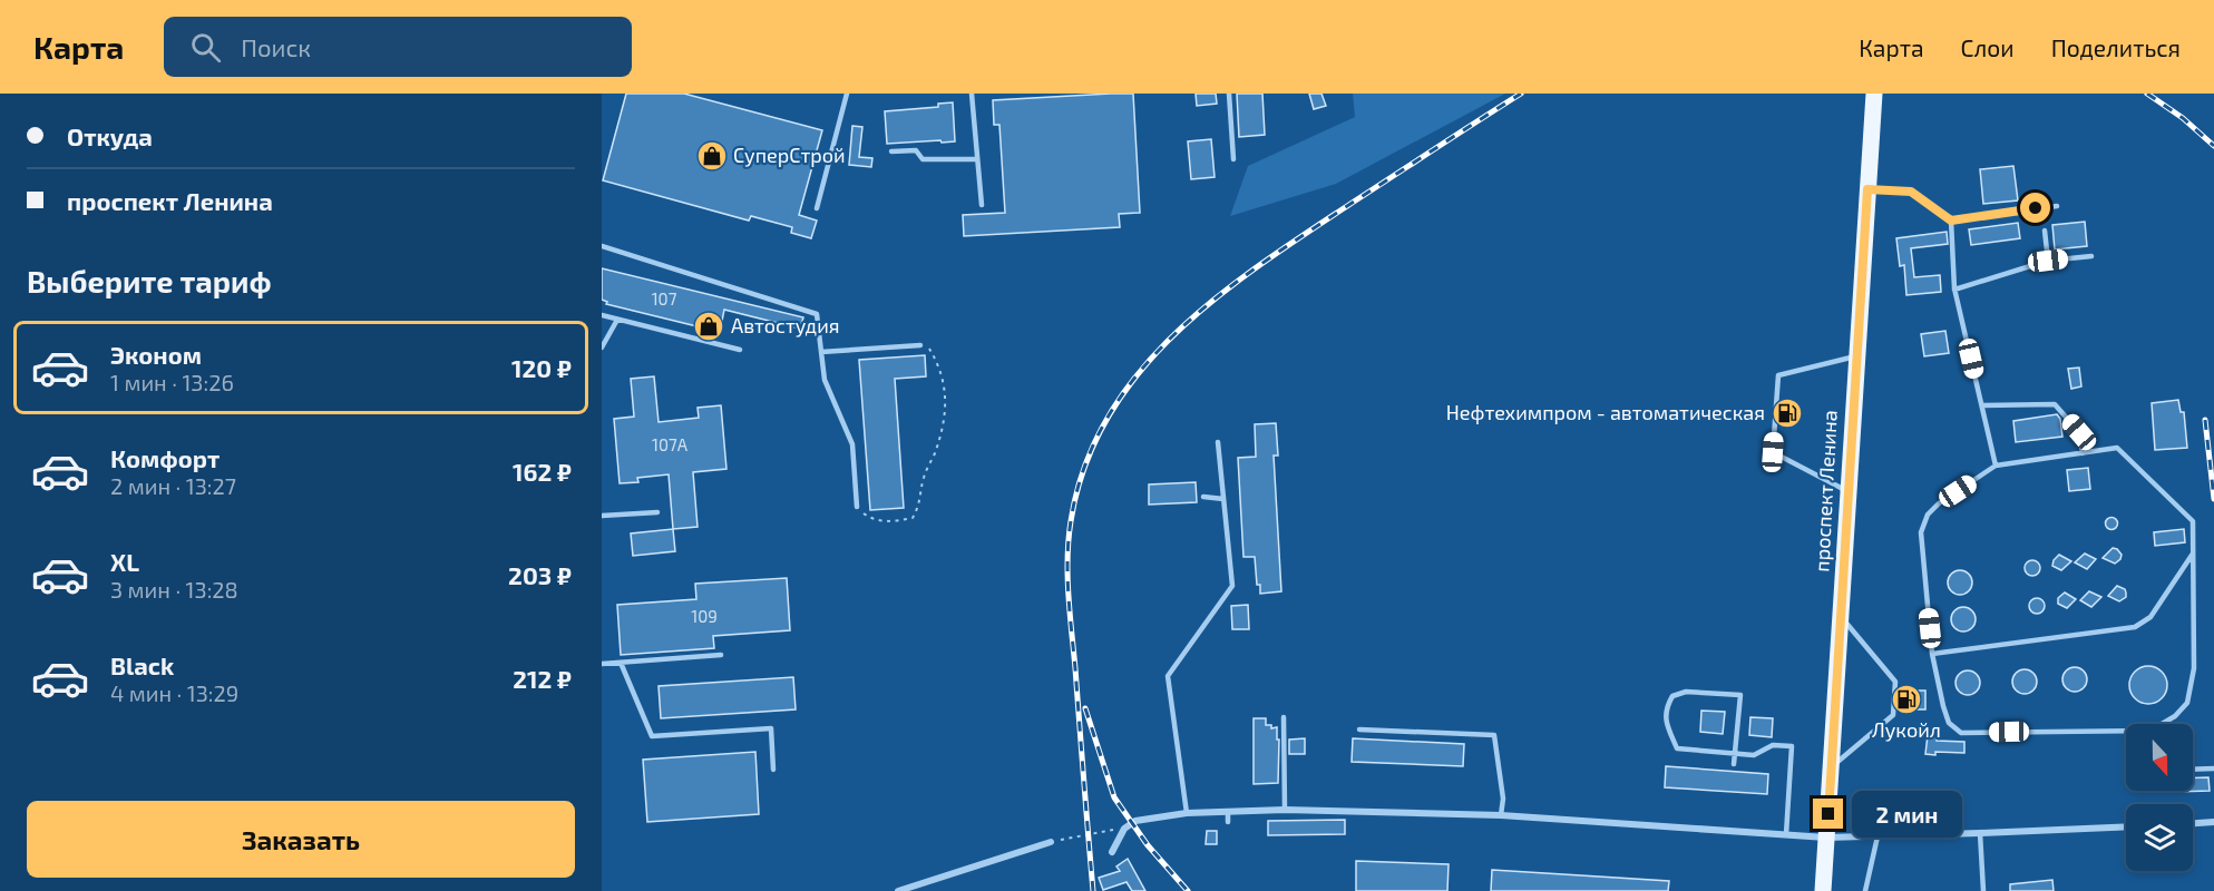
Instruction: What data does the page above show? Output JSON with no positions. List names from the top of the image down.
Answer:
{
  "streets": {
    "main road": ["проспект Ленина"]
  },
  "places": {
    "shop": ["СуперСтрой", "Автостудия"],
    "fuel station": ["Нефтехимпром - автоматическая", "Лукойл"]
  },
  "house_numbers": ["107", "107А", "109"],
  "north": "bottom",
  "page": {
    "header": "Карта",
    "search": "Поиск",
    "nav": ["Карта", "Слои", "Поделиться"],
    "banner": ["Откуда", "проспект Ленина"],
    "heading": "Выберите тариф",
    "list": [
      {
        "name": "Эконом",
        "note": "1 мин · 13:26",
        "value": "120 ₽"
      },
      {
        "name": "Комфорт",
        "note": "2 мин · 13:27",
        "value": "162 ₽"
      },
      {
        "name": "XL",
        "note": "3 мин · 13:28",
        "value": "203 ₽"
      },
      {
        "name": "Black",
        "note": "4 мин · 13:29",
        "value": "212 ₽"
      }
    ],
    "buttons": "Заказать",
    "bubble": "2 мин"
  }
}
